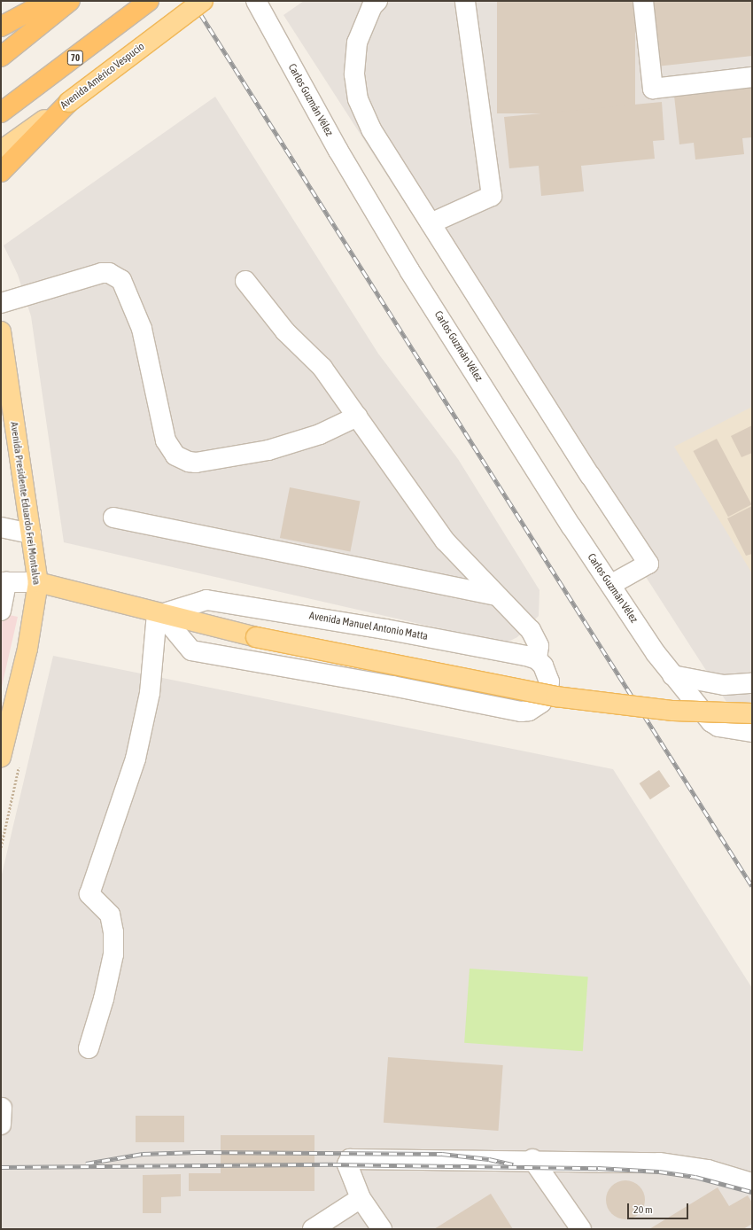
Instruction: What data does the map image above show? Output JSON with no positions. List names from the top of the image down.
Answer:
{
  "streets": {
    "highway": ["70"],
    "main road": ["Avenida Américo Vespucio", "Avenida Presidente Eduardo Frei Montalva"],
    "street": ["Carlos Guzmán Vélez", "Avenida Manuel Antonio Matta"]
  },
  "scale_bar": "20 m"
}
